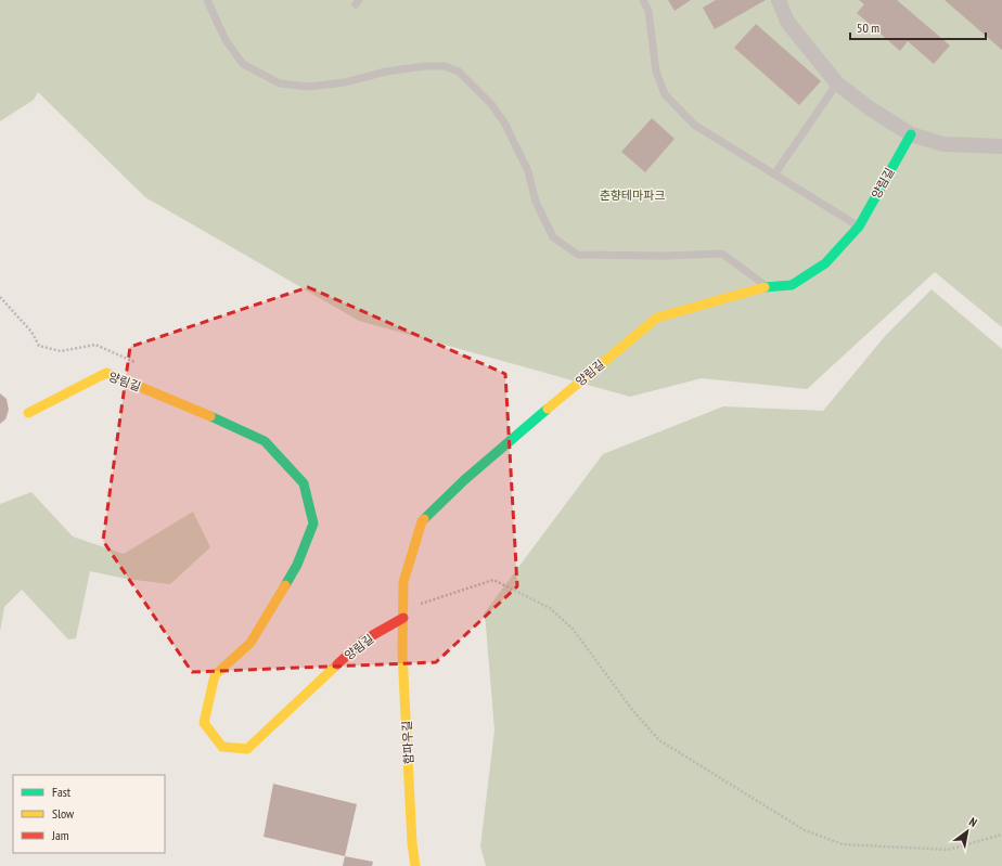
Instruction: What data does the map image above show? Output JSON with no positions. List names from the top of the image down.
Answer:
{
  "streets": {
    "street": ["양림길", "함파우길"]
  },
  "crossings": [
    ["양림길", "함파우길"]
  ],
  "parks": ["춘향테마파크"],
  "legend": ["Fast", "Slow", "Jam"],
  "scale_bar": "50 m",
  "north": "top right"
}
